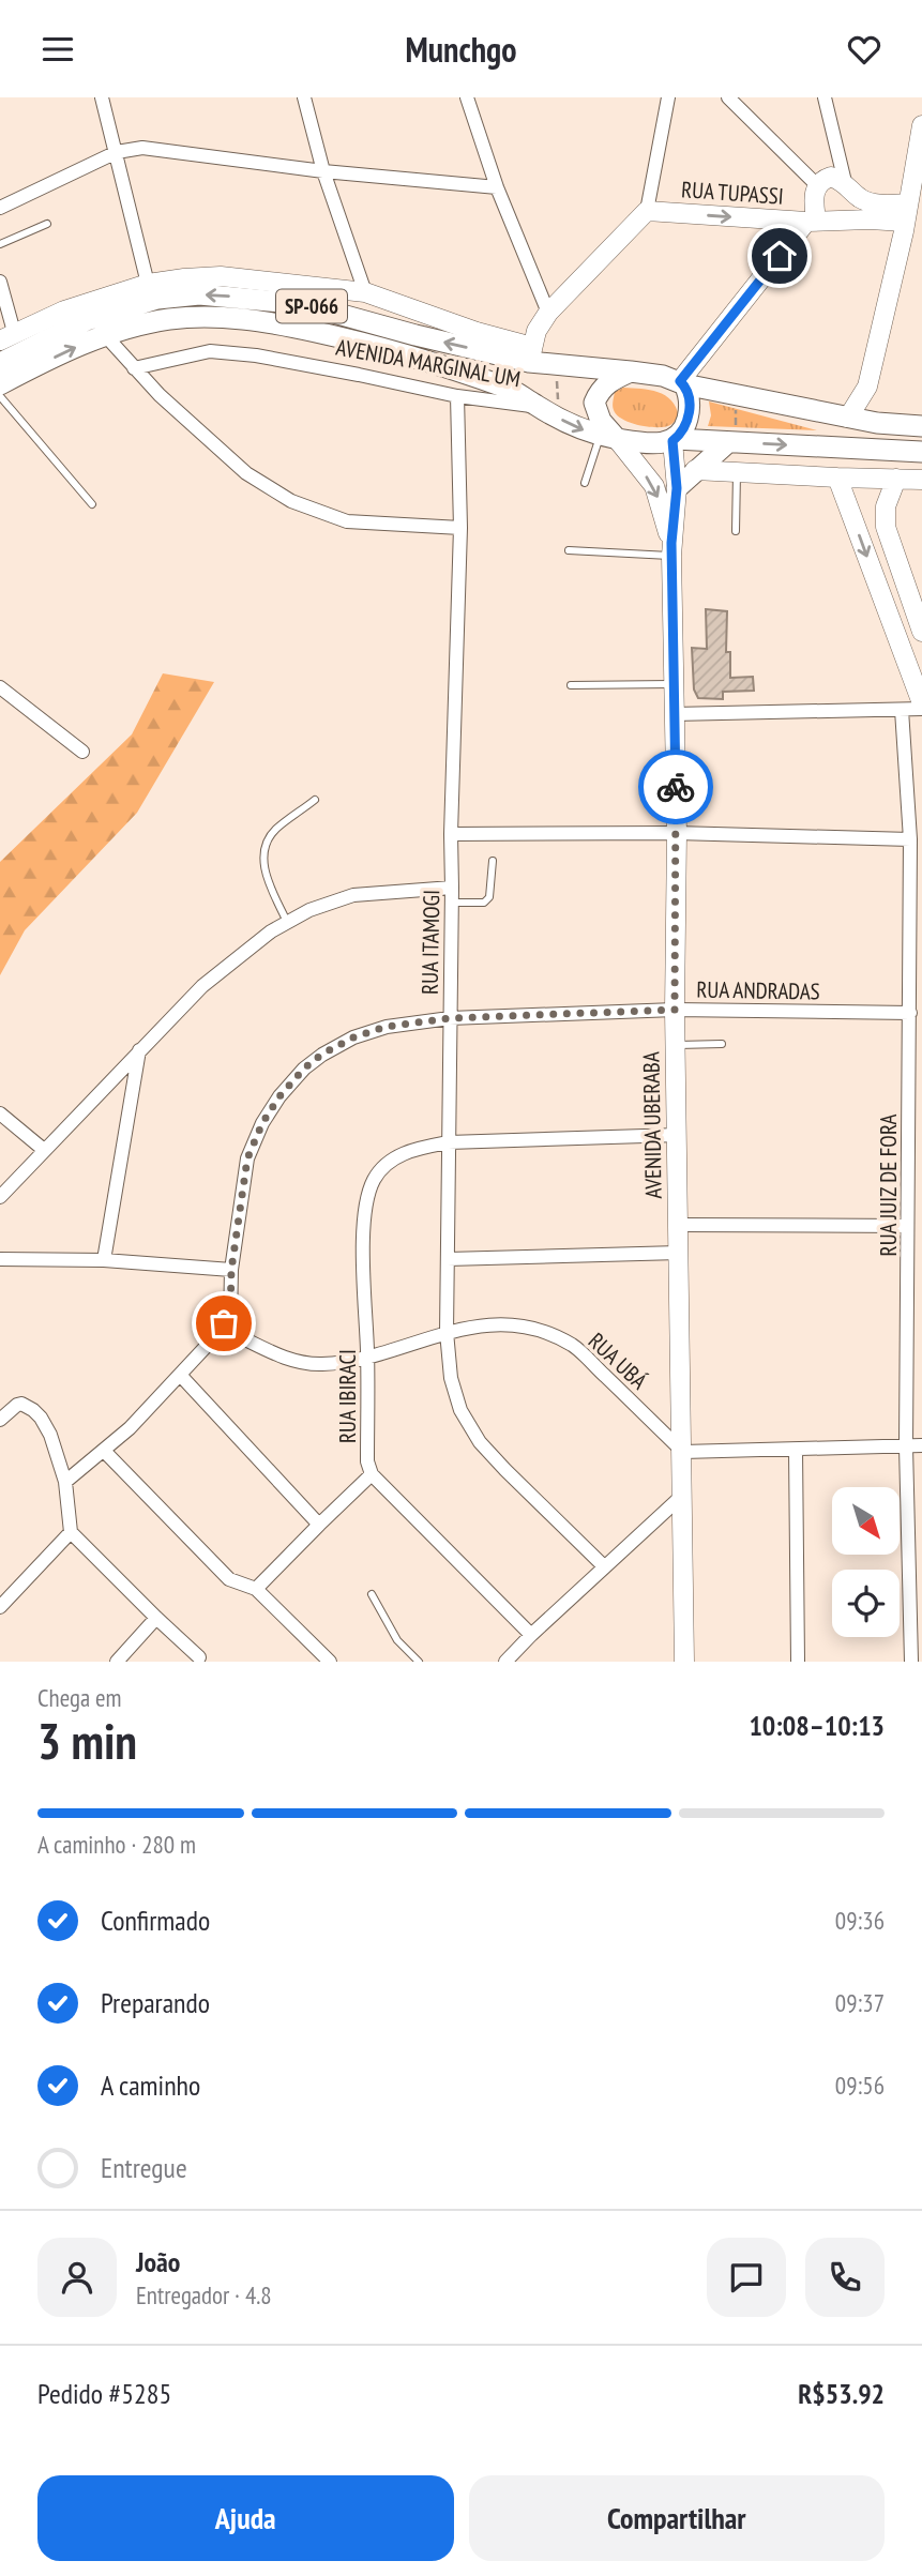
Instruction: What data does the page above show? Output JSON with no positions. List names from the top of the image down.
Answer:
{
  "streets": {
    "main road": ["SP-066"],
    "street": [
      "RUA TUPASSI",
      "AVENIDA MARGINAL UM",
      "RUA ITAMOGI",
      "RUA ANDRADAS",
      "AVENIDA UBERABA",
      "RUA JUIZ DE FORA",
      "RUA UBÁ",
      "RUA IBIRACI"
    ]
  },
  "crossings": [
    ["SP-066", "AVENIDA MARGINAL UM"],
    ["SP-066", "AVENIDA UBERABA"],
    ["AVENIDA MARGINAL UM", "RUA ITAMOGI"],
    ["RUA ITAMOGI", "RUA ANDRADAS"],
    ["RUA ITAMOGI", "RUA UBÁ"],
    ["RUA ITAMOGI", "RUA IBIRACI"],
    ["RUA ANDRADAS", "AVENIDA UBERABA"],
    ["RUA ANDRADAS", "RUA JUIZ DE FORA"],
    ["RUA ANDRADAS", "RUA UBÁ"],
    ["AVENIDA UBERABA", "RUA UBÁ"],
    ["AVENIDA UBERABA", "RUA IBIRACI"],
    ["RUA UBÁ", "RUA IBIRACI"]
  ],
  "one_way": ["RUA TUPASSI"],
  "north": "bottom right",
  "page": {
    "header": "Munchgo",
    "heading": ["3 min", "Chega em", "10:08–10:13"],
    "panel": [
      "João",
      "Entregador · 4.8",
      "Pedido #5285",
      "R$53.92"
    ],
    "bar": "A caminho · 280 m",
    "list": [
      ["Confirmado", "09:36"],
      ["Preparando", "09:37"],
      ["A caminho", "09:56"],
      "Entregue"
    ],
    "buttons": ["Ajuda", "Compartilhar"]
  }
}
